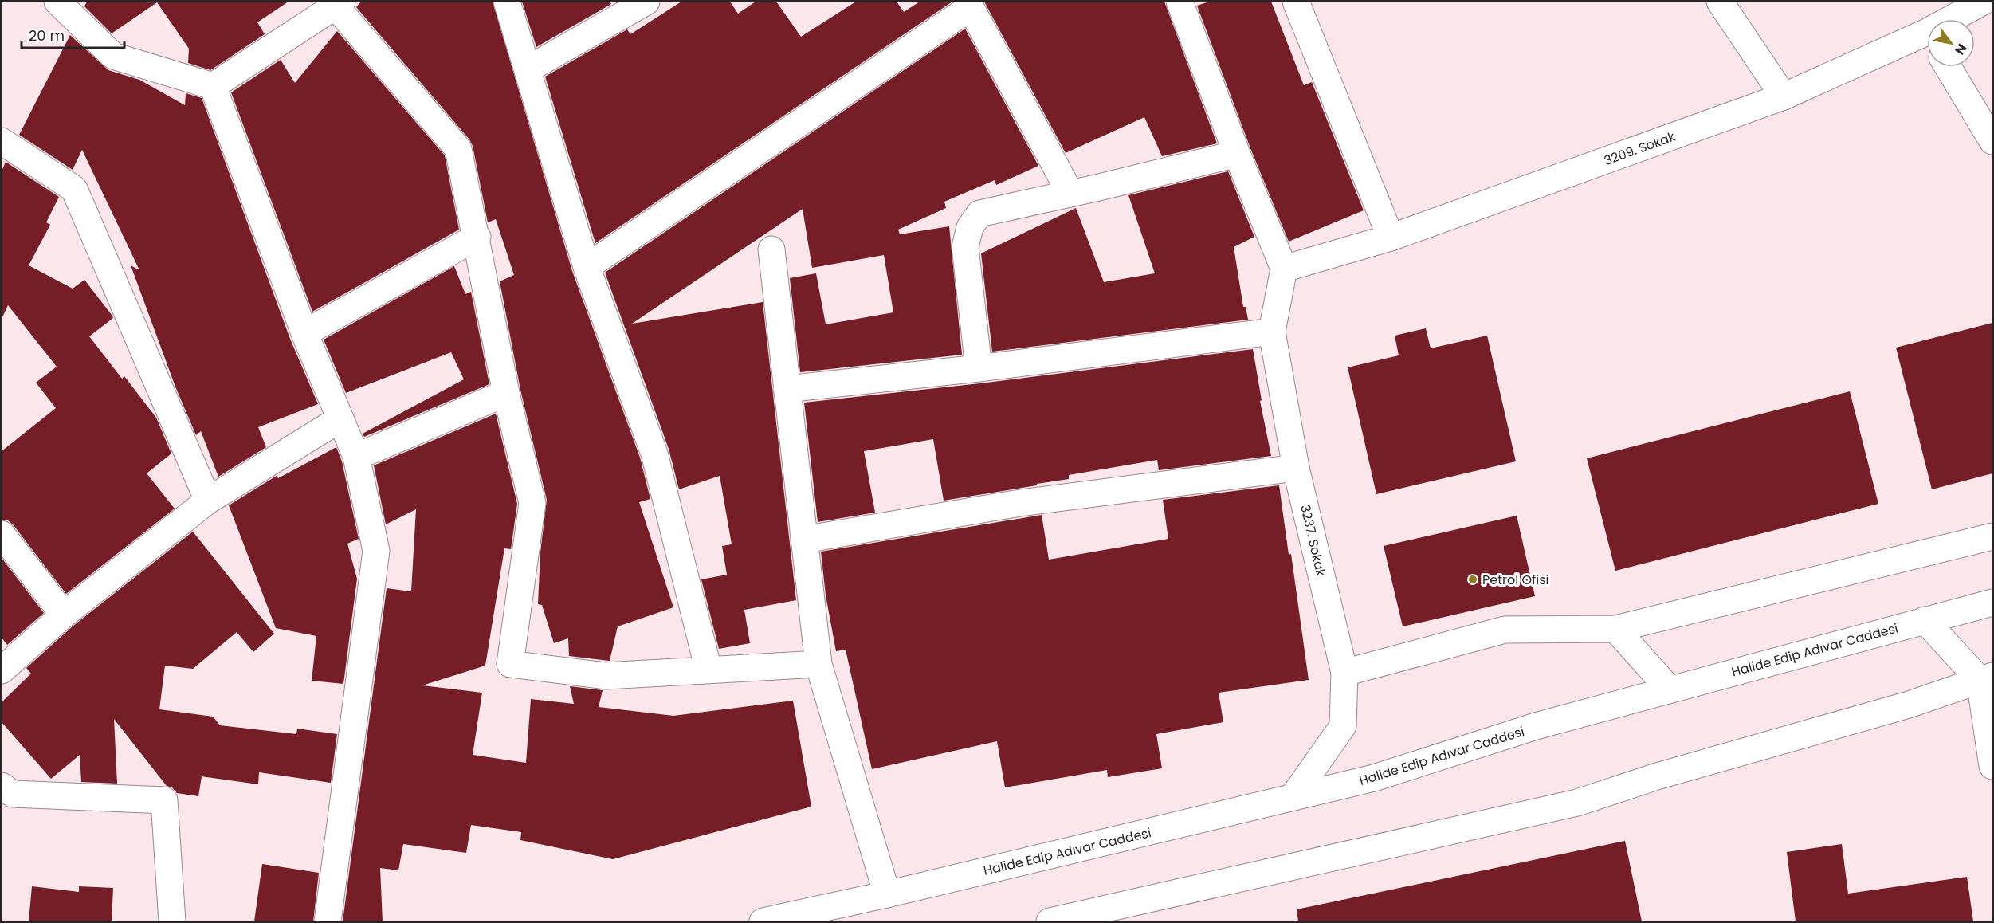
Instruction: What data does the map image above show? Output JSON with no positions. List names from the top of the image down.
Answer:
{
  "streets": {
    "street": ["3209. Sokak", "3237. Sokak", "Halide Edip Adıvar Caddesi"]
  },
  "crossings": [
    ["3209. Sokak", "3237. Sokak"],
    ["3237. Sokak", "Halide Edip Adıvar Caddesi"]
  ],
  "places": ["Petrol Ofisi"],
  "scale_bar": "20 m",
  "north": "bottom right"
}
